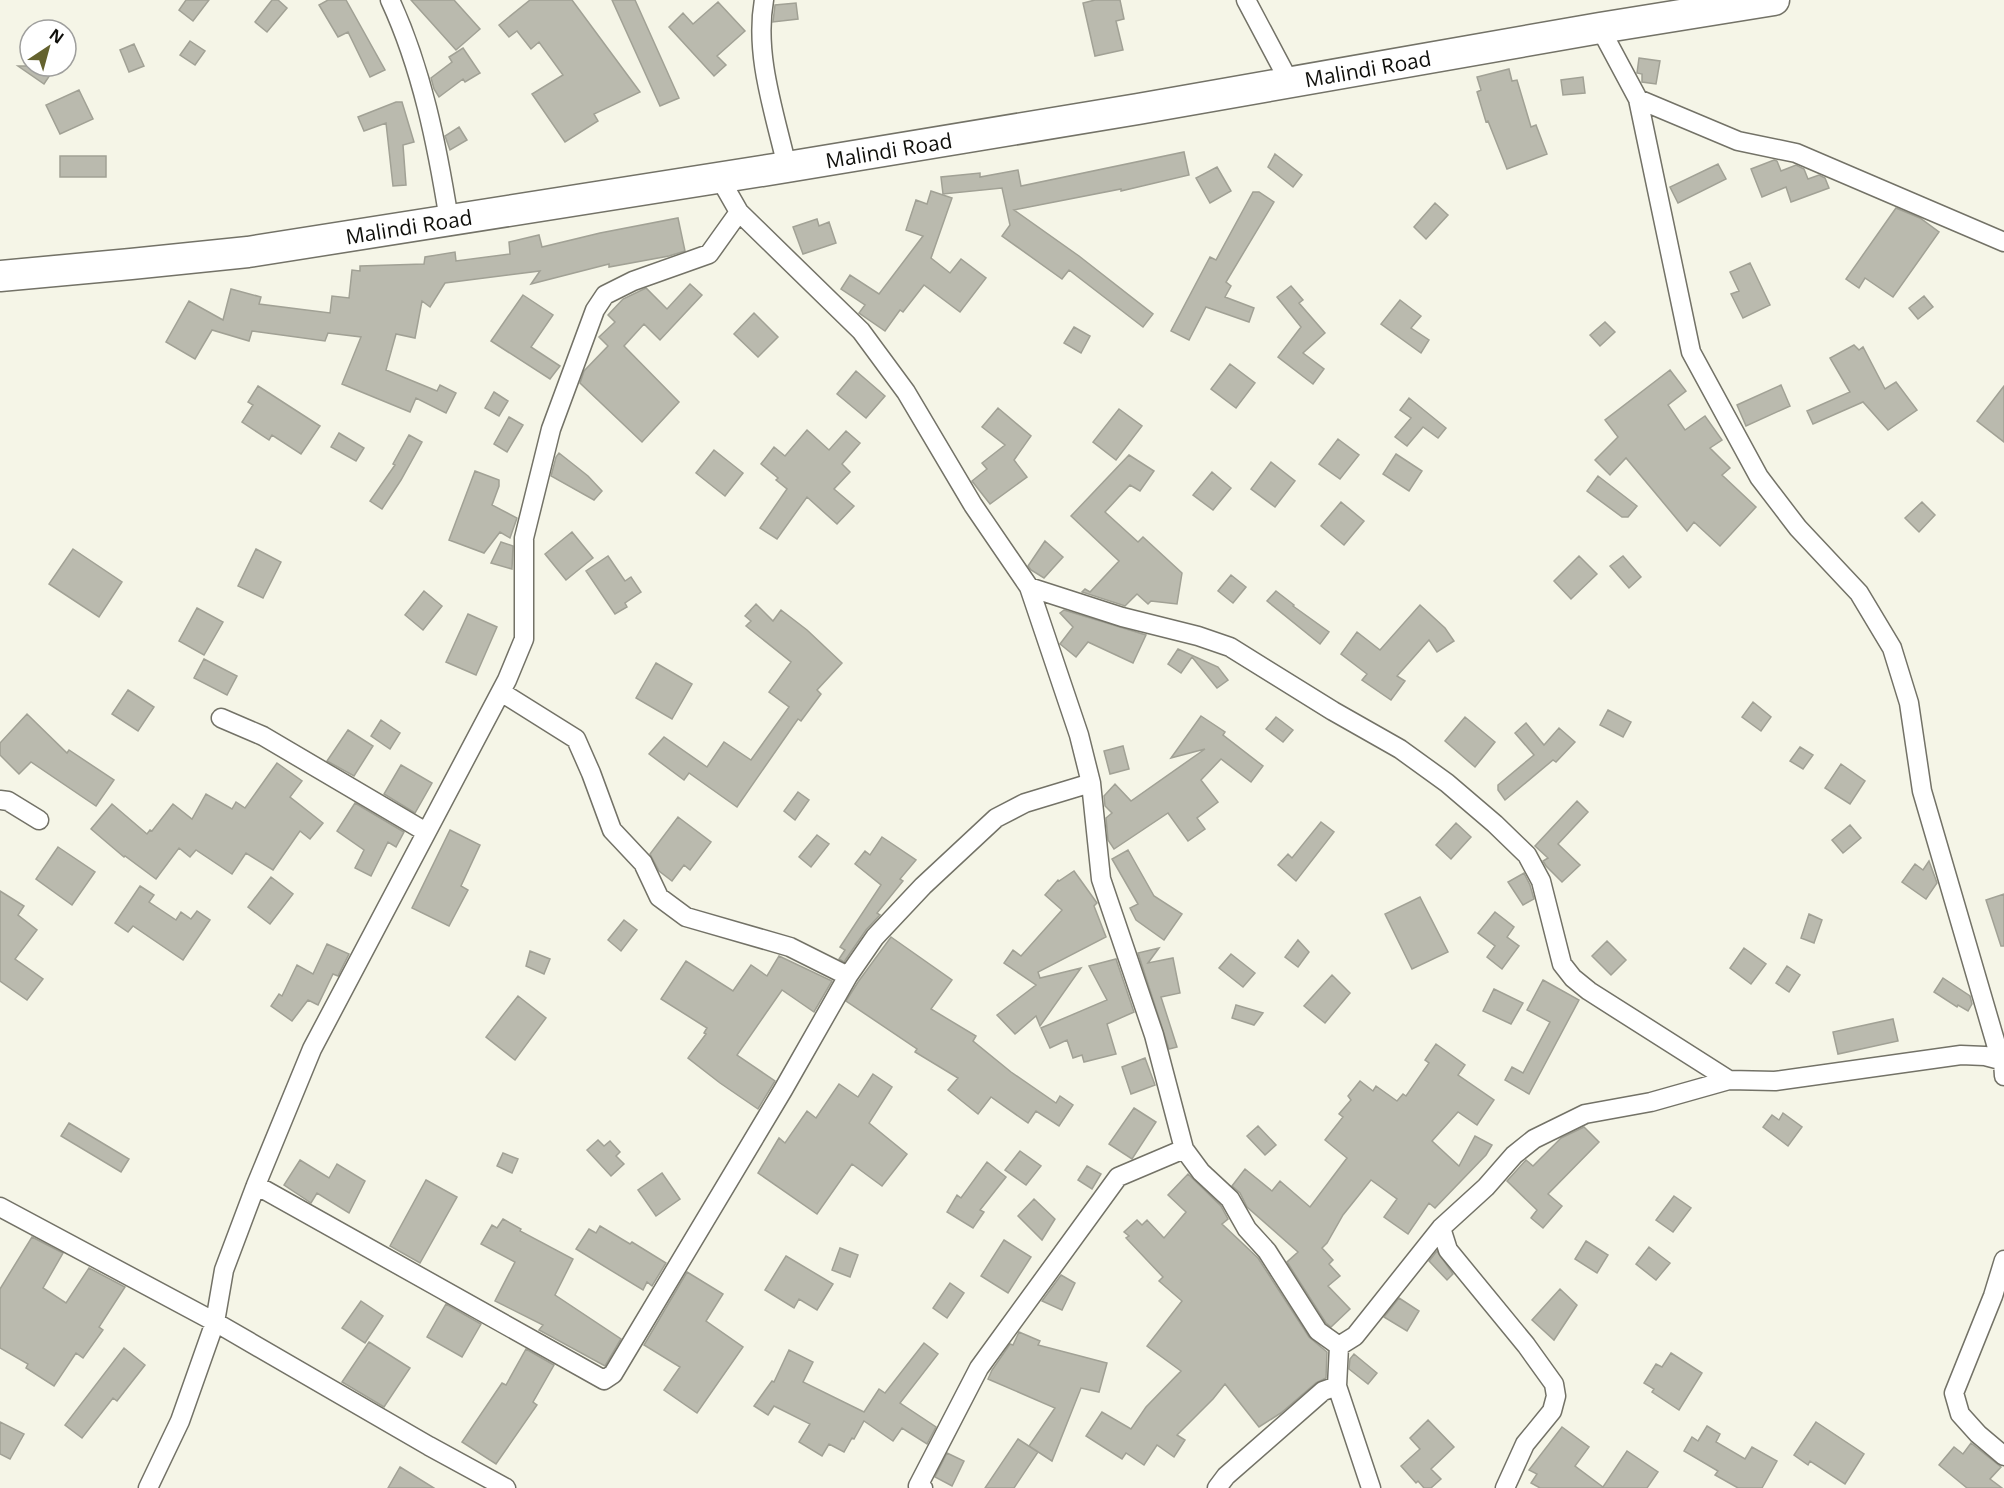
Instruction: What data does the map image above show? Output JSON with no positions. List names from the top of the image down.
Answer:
{
  "streets": {
    "highway": ["Malindi Road"]
  },
  "north": "top right"
}
